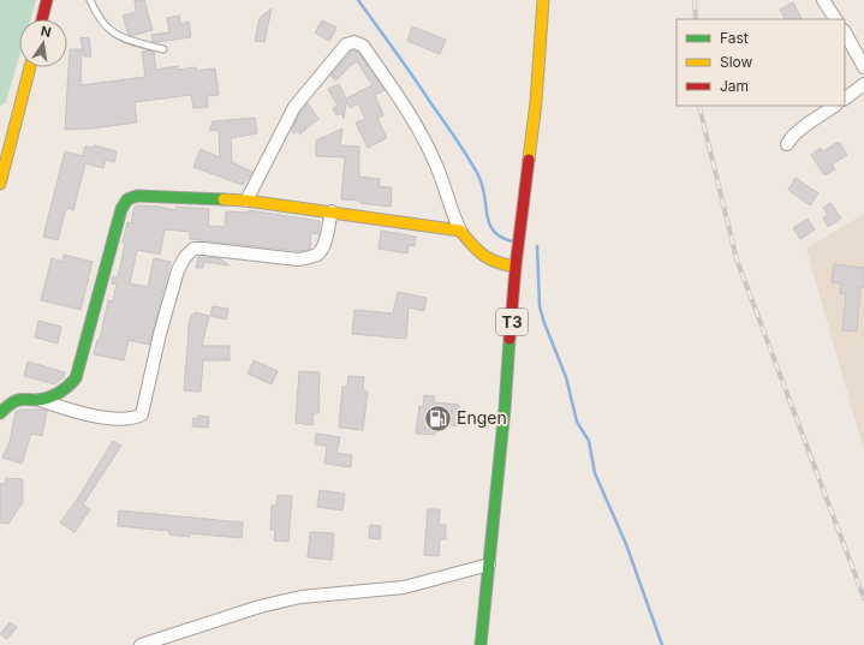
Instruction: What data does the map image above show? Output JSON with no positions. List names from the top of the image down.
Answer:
{
  "streets": {
    "main road": ["T3"]
  },
  "places": {
    "fuel station": ["Engen"]
  },
  "legend": ["Fast", "Slow", "Jam"],
  "north": "top"
}
